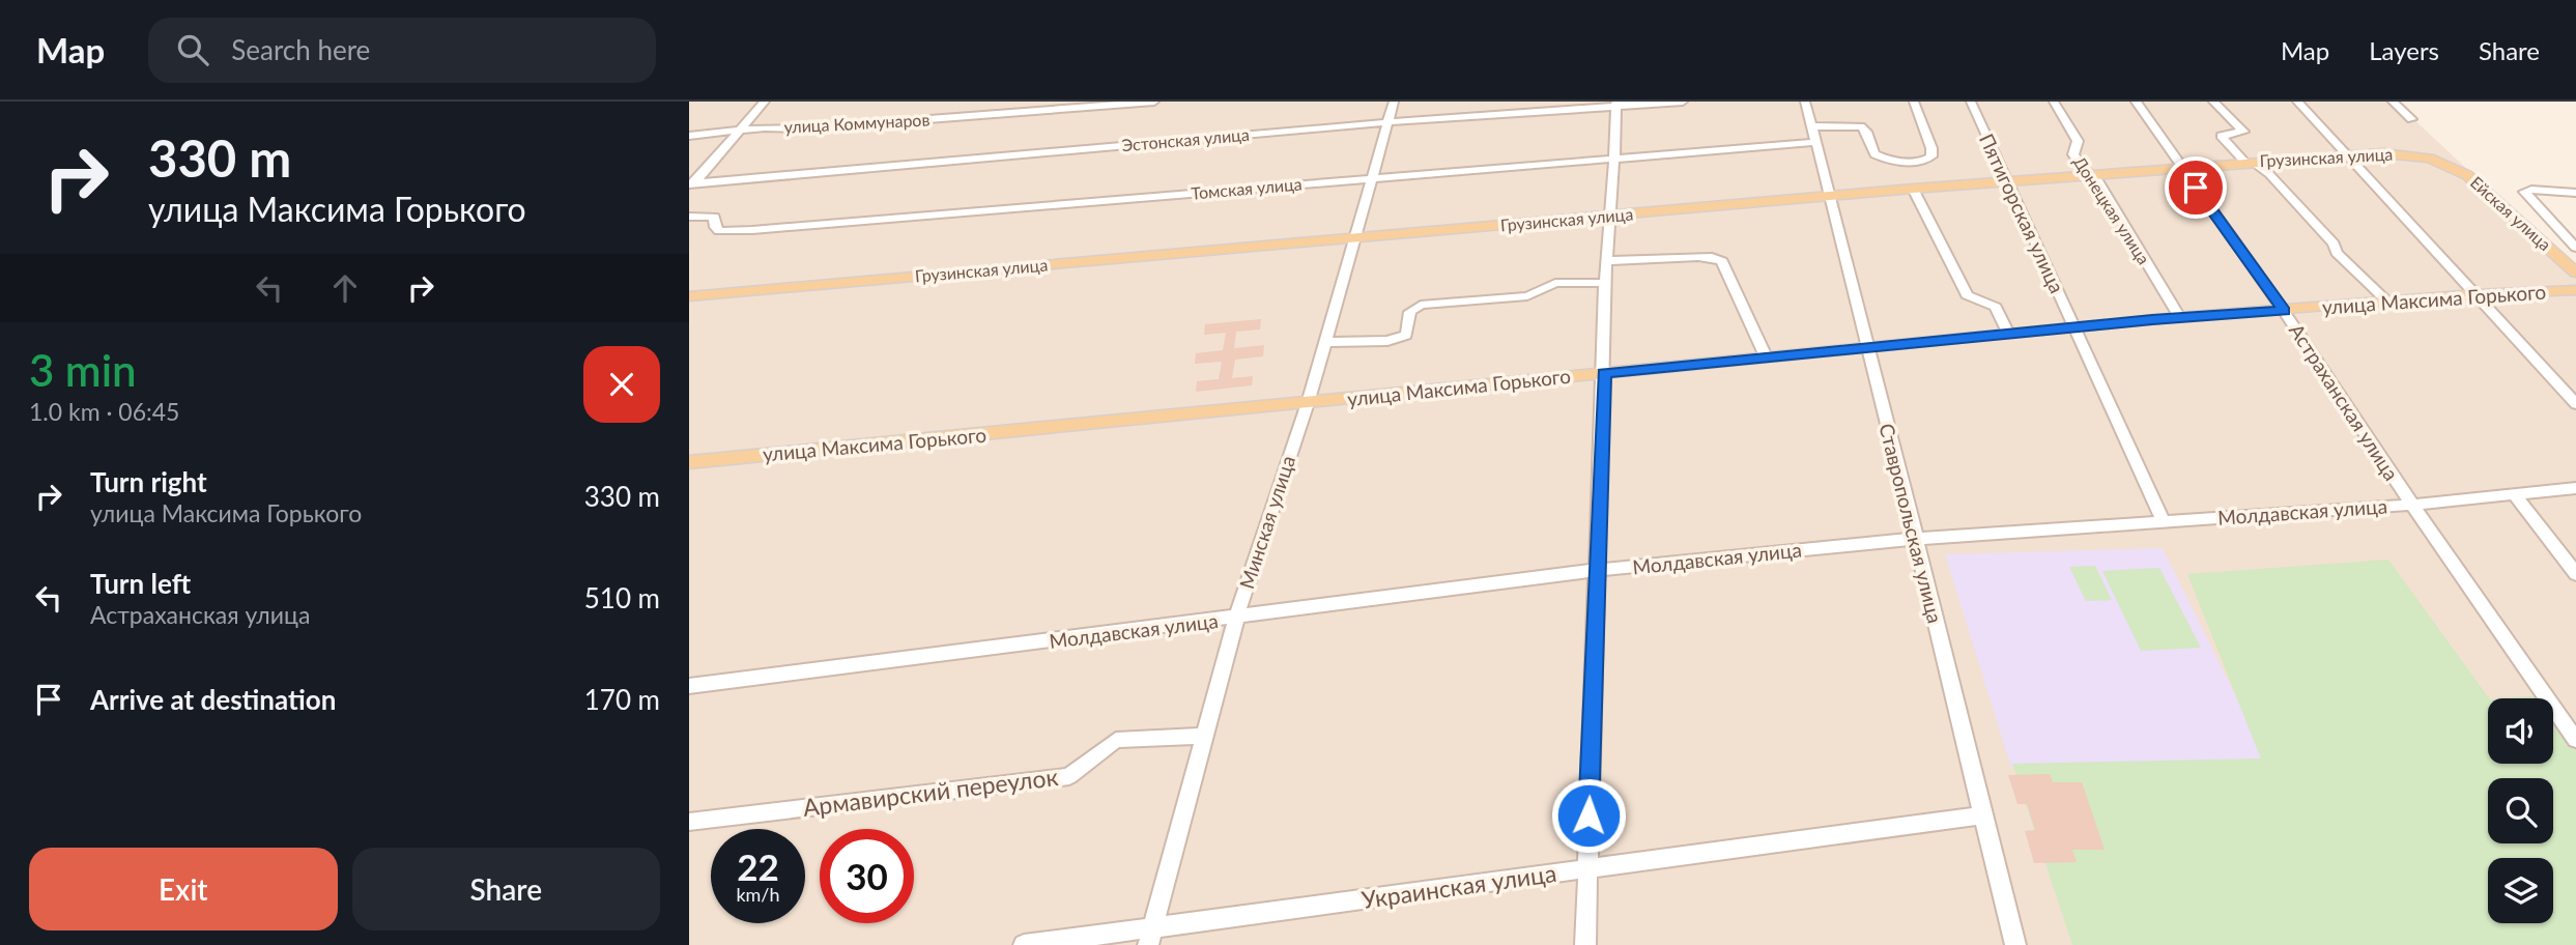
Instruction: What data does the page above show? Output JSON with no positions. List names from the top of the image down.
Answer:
{
  "streets": {
    "main road": ["Грузинская улица", "Ейская улица", "улица Максима Горького"],
    "street": [
      "улица Коммунаров",
      "Эстонская улица",
      "Томская улица",
      "Донецкая улица",
      "Пятигорская улица",
      "Астраханская улица",
      "Молдавская улица",
      "Минская улица",
      "Ставропольская улица",
      "Армавирский переулок",
      "Украинская улица"
    ]
  },
  "crossings": [
    ["Эстонская улица", "Минская улица"],
    ["Грузинская улица", "Донецкая улица"],
    ["Грузинская улица", "Пятигорская улица"],
    ["Грузинская улица", "Ейская улица"],
    ["Грузинская улица", "Астраханская улица"],
    ["Грузинская улица", "Минская улица"],
    ["Грузинская улица", "Ставропольская улица"],
    ["Томская улица", "Минская улица"],
    ["Томская улица", "Ставропольская улица"],
    ["Донецкая улица", "улица Максима Горького"],
    ["Пятигорская улица", "улица Максима Горького"],
    ["Пятигорская улица", "Молдавская улица"],
    ["улица Максима Горького", "Астраханская улица"],
    ["улица Максима Горького", "Минская улица"],
    ["улица Максима Горького", "Ставропольская улица"],
    ["Астраханская улица", "Молдавская улица"],
    ["Молдавская улица", "Минская улица"],
    ["Молдавская улица", "Ставропольская улица"],
    ["Минская улица", "Армавирский переулок"],
    ["Минская улица", "Украинская улица"],
    ["Ставропольская улица", "Украинская улица"]
  ],
  "page": {
    "header": "Map",
    "search": "Search here",
    "nav": ["Map", "Layers", "Share"],
    "turn": ["330 m", "улица Максима Горького"],
    "heading": ["3 min", "1.0 km · 06:45"],
    "list": [
      {
        "name": "Turn right",
        "note": "улица Максима Горького",
        "value": "330 m"
      },
      {
        "name": "Turn left",
        "note": "Астраханская улица",
        "value": "510 m"
      },
      {
        "name": "Arrive at destination",
        "value": "170 m"
      }
    ],
    "speed": "22 km/h",
    "limit": "30",
    "buttons": ["Exit", "Share"]
  }
}
